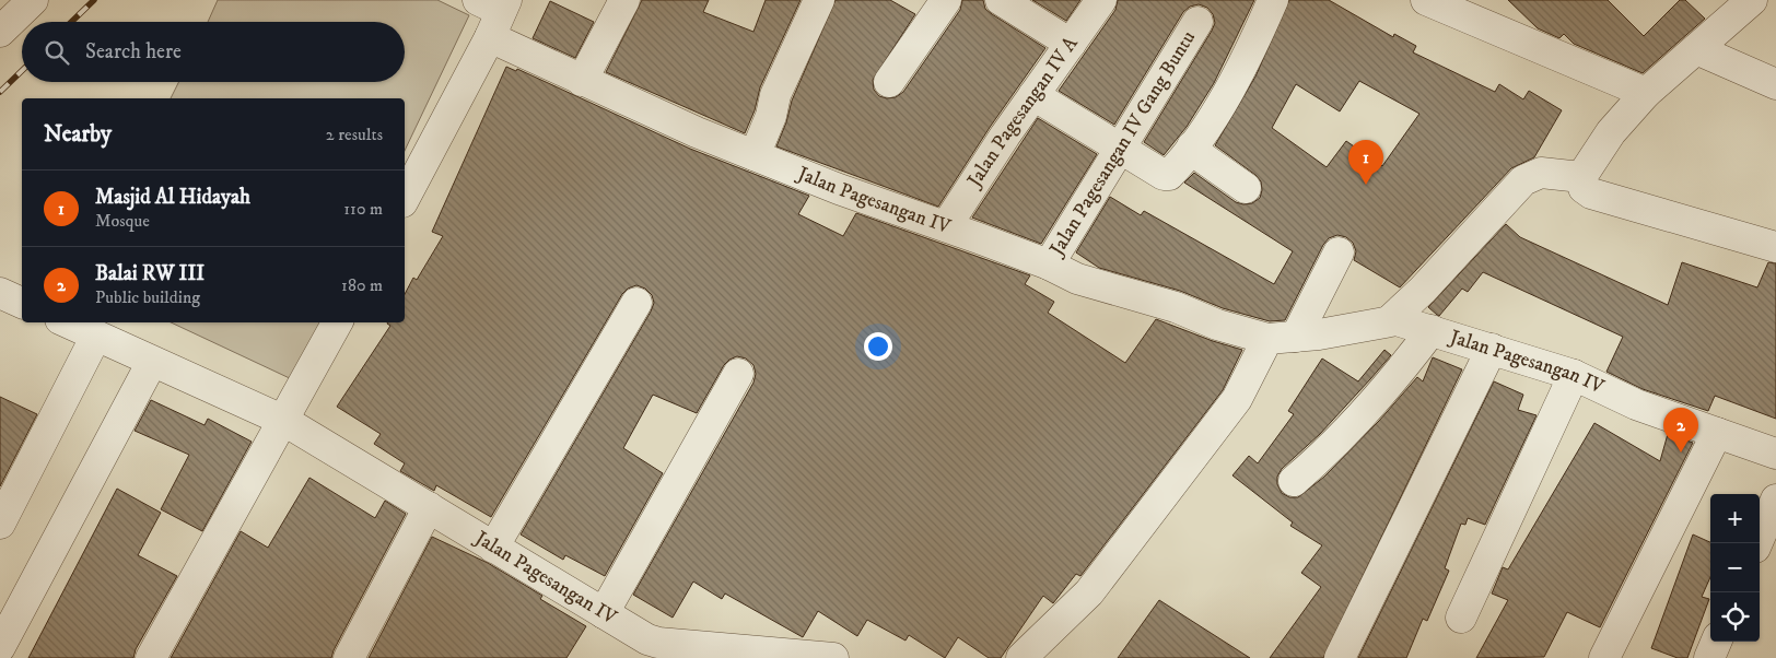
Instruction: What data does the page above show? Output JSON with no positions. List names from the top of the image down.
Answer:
{
  "streets": {
    "street": ["Jalan Pagesangan IV A", "Jalan Pagesangan IV Gang Buntu", "Jalan Pagesangan IV"]
  },
  "crossings": [
    ["Jalan Pagesangan IV A", "Jalan Pagesangan IV"],
    ["Jalan Pagesangan IV Gang Buntu", "Jalan Pagesangan IV"]
  ],
  "page": {
    "search": "Search here",
    "heading": ["Nearby", "2 results"],
    "pins": ["1", "2"],
    "list": [
      {
        "mark": "1",
        "name": "Masjid Al Hidayah",
        "note": "Mosque",
        "value": "110 m"
      },
      {
        "mark": "2",
        "name": "Balai RW III",
        "note": "Public building",
        "value": "180 m"
      }
    ],
    "map_buttons": ["+", "−"]
  }
}
